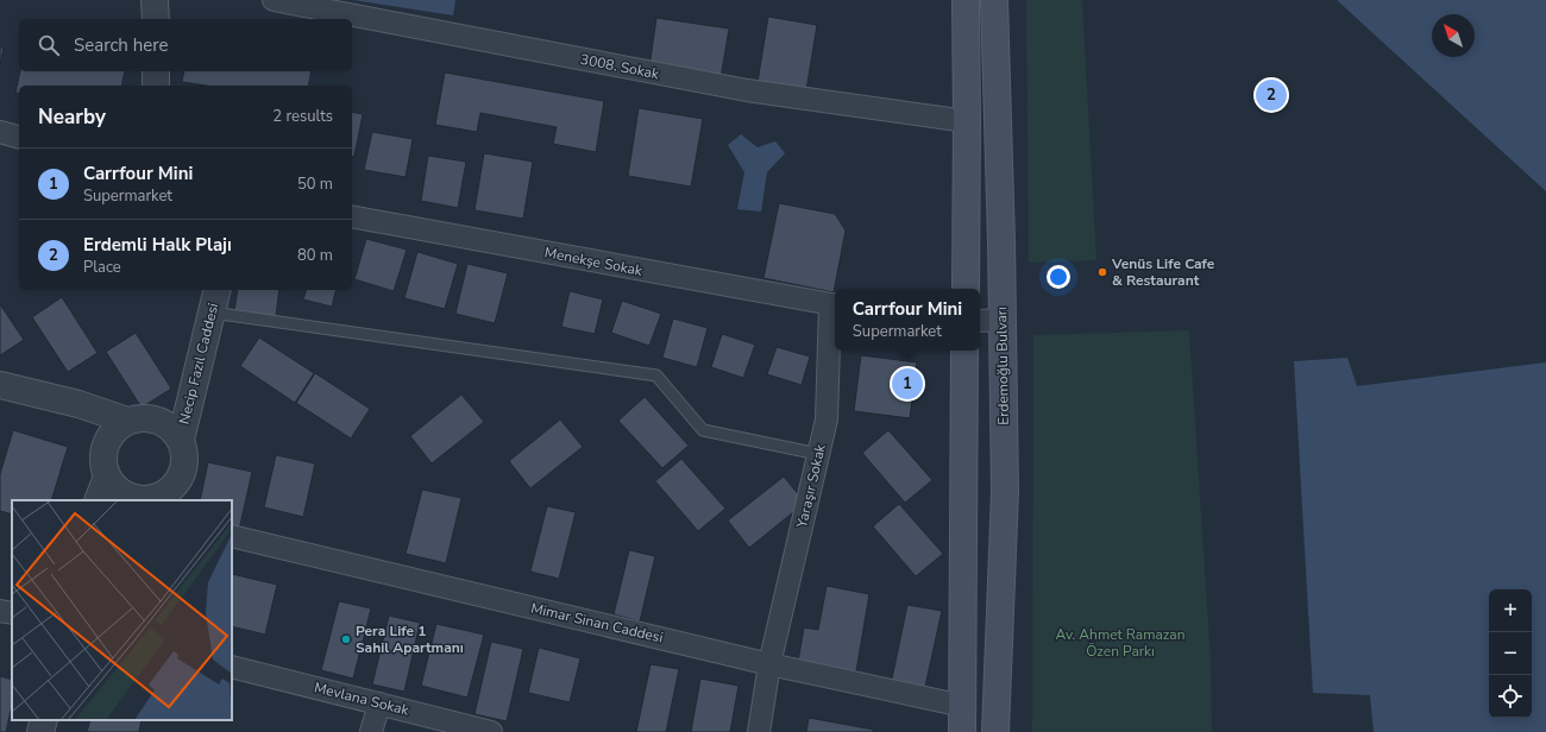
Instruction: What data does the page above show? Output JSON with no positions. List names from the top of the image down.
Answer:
{
  "streets": {
    "main road": ["Erdemoğlu Bulvarı"],
    "street": [
      "3008. Sokak",
      "Menekşe Sokak",
      "Necip Fazıl Caddesi",
      "Yaraşır Sokak",
      "Mimar Sinan Caddesi",
      "Mevlana Sokak"
    ]
  },
  "crossings": [
    ["Menekşe Sokak", "Yaraşır Sokak"],
    ["Yaraşır Sokak", "Mimar Sinan Caddesi"]
  ],
  "parks": ["Av. Ahmet Ramazan Özen Parkı"],
  "places": ["Venüs Life Cafe & Restaurant", "Pera Life 1 Sahil Apartmanı"],
  "north": "top left",
  "page": {
    "search": "Search here",
    "pins": ["2", "1"],
    "heading": ["Nearby", "2 results"],
    "list": [
      {
        "mark": "1",
        "name": "Carrfour Mini",
        "note": "Supermarket",
        "value": "50 m"
      },
      {
        "mark": "2",
        "name": "Erdemli Halk Plajı",
        "note": "Place",
        "value": "80 m"
      }
    ],
    "popup": ["Carrfour Mini", "Supermarket"],
    "map_buttons": ["+", "−"]
  }
}
